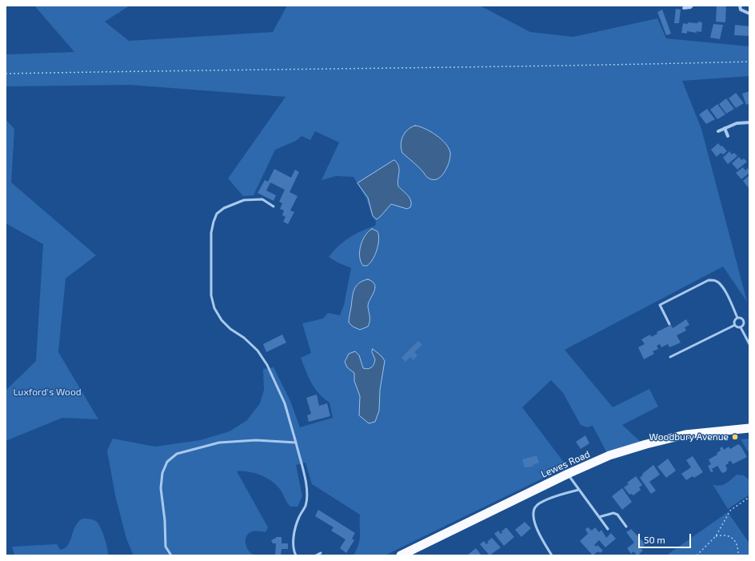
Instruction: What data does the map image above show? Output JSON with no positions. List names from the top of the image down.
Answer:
{
  "streets": {
    "highway": ["Lewes Road"]
  },
  "parks": ["Luxford's Wood"],
  "places": ["Woodbury Avenue"],
  "scale_bar": "50 m"
}
